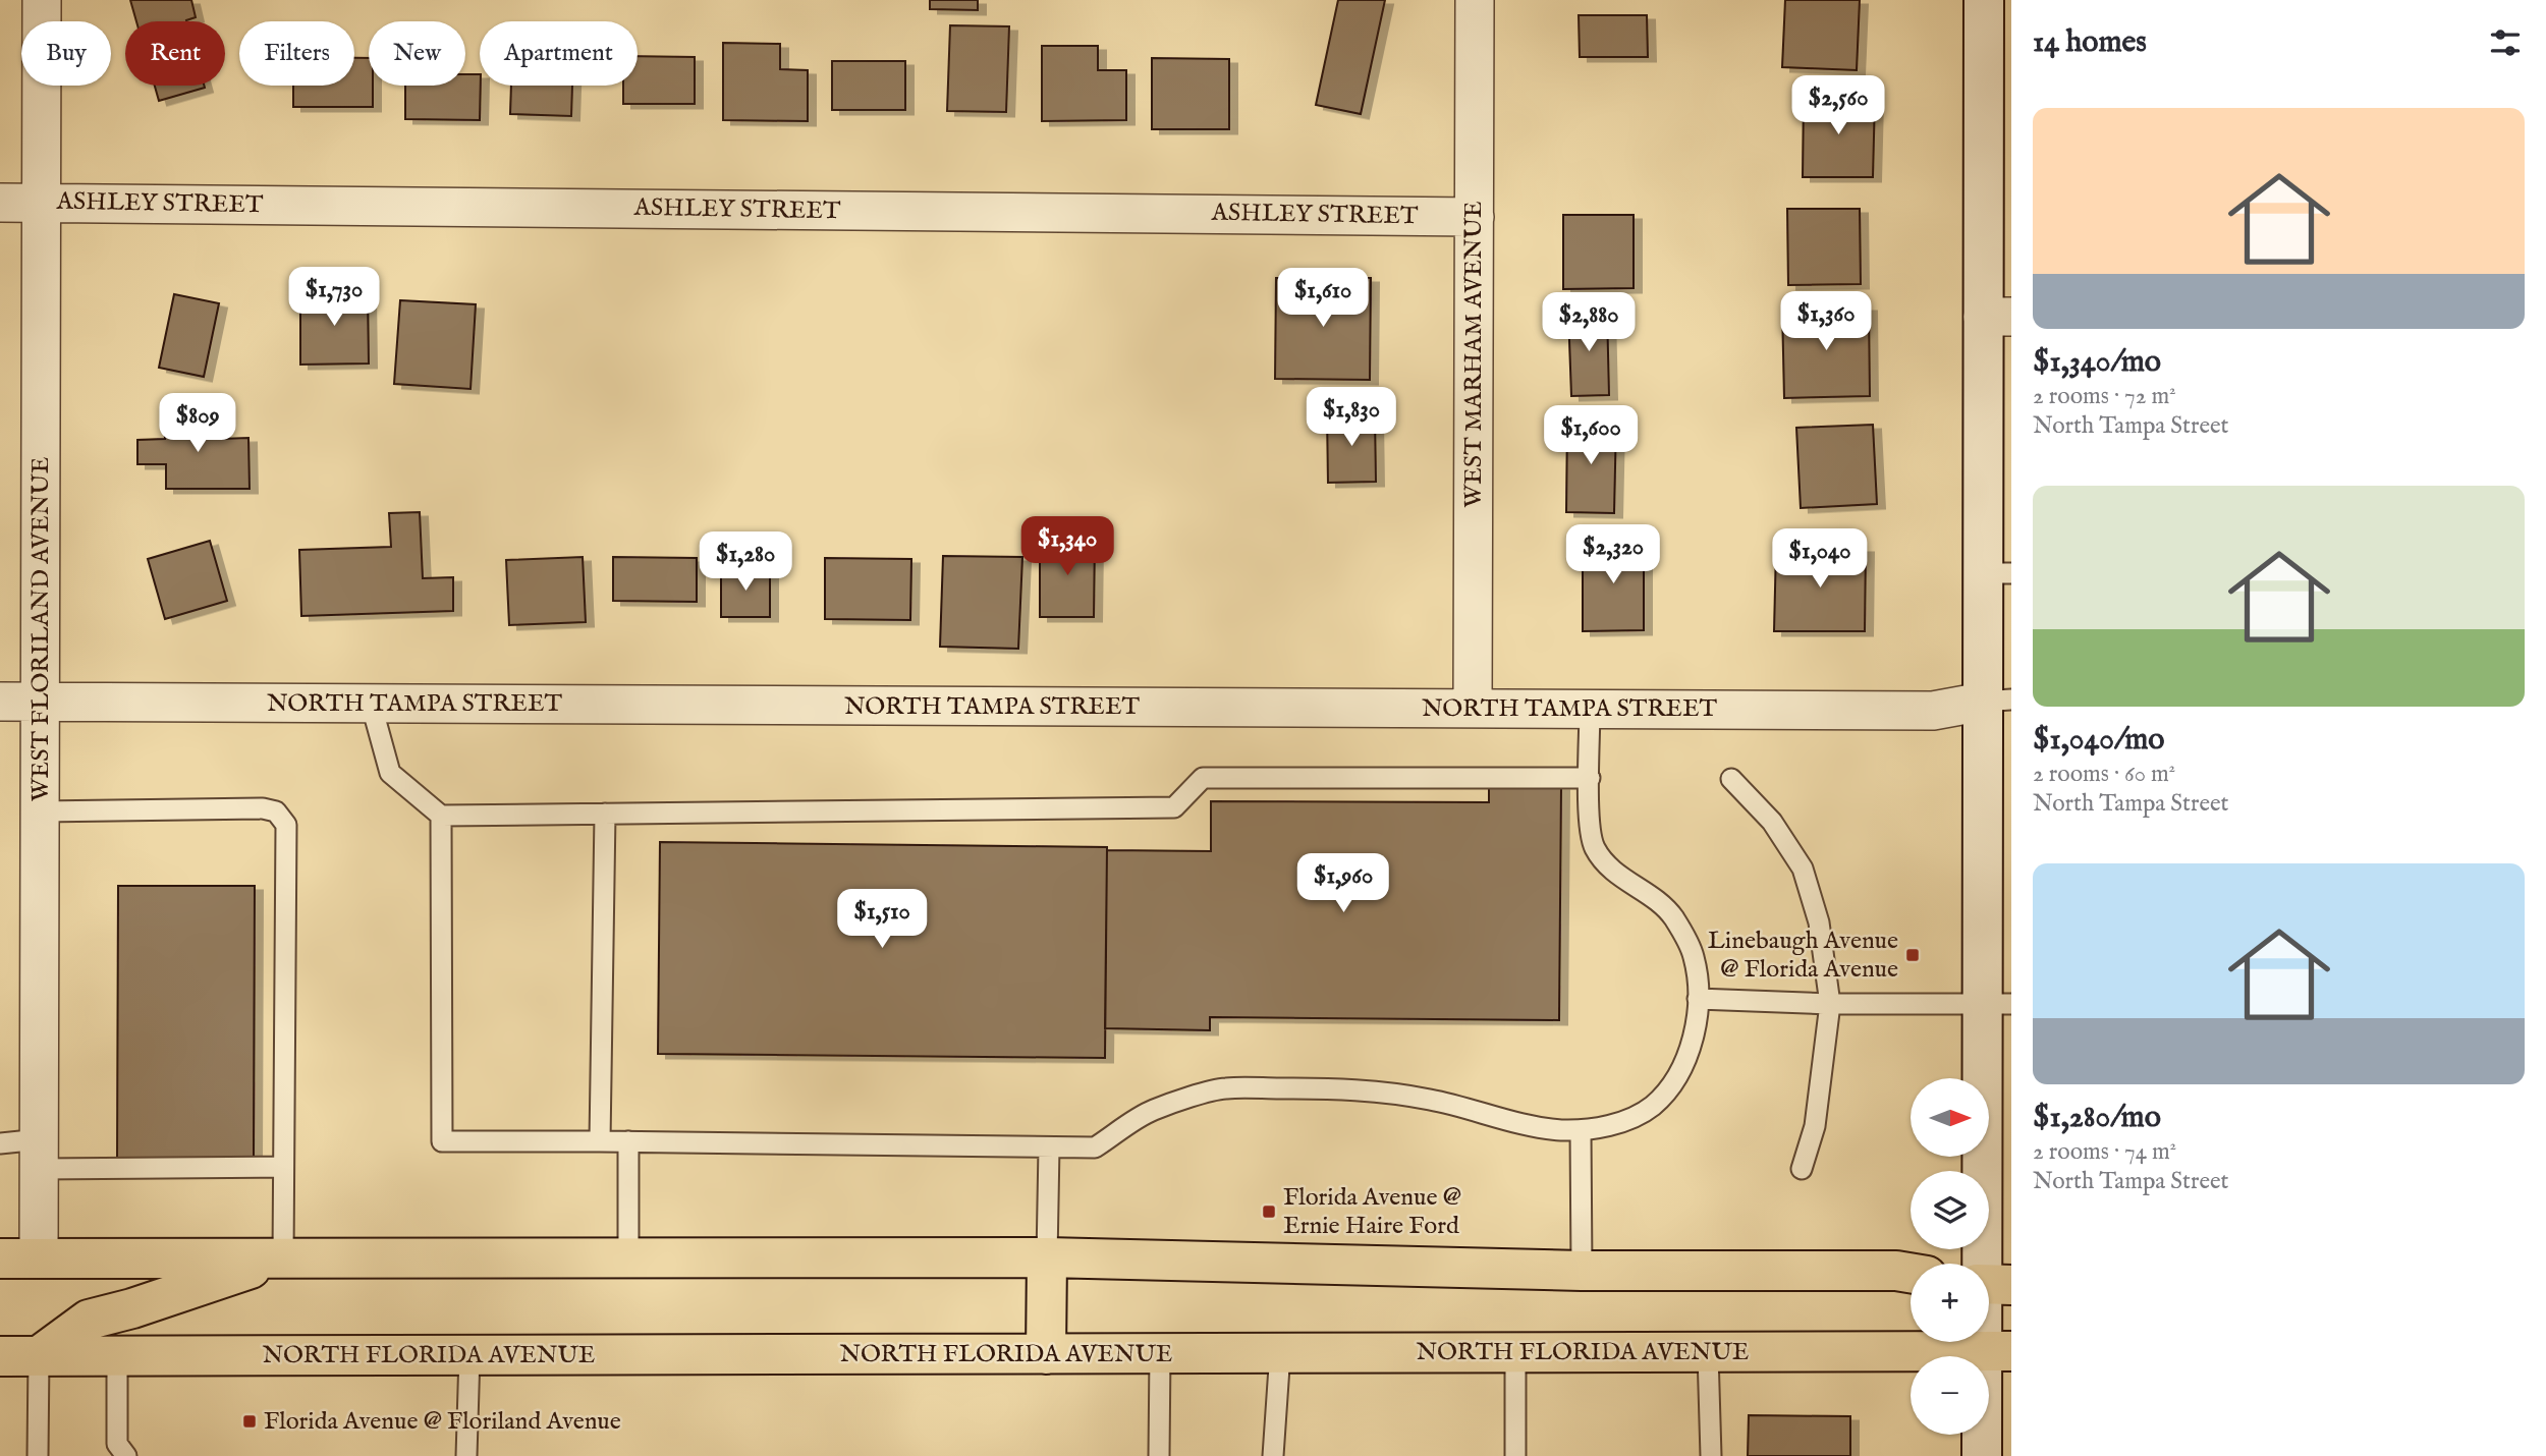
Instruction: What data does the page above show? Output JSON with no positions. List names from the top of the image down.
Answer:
{
  "streets": {
    "main road": ["NORTH FLORIDA AVENUE"],
    "street": [
      "ASHLEY STREET",
      "WEST MARHAM AVENUE",
      "WEST FLORILAND AVENUE",
      "NORTH TAMPA STREET"
    ]
  },
  "crossings": [
    ["ASHLEY STREET", "WEST MARHAM AVENUE"],
    ["ASHLEY STREET", "WEST FLORILAND AVENUE"],
    ["WEST MARHAM AVENUE", "NORTH TAMPA STREET"],
    ["WEST FLORILAND AVENUE", "NORTH TAMPA STREET"]
  ],
  "places": {
    "transit": ["Linebaugh Avenue @ Florida Avenue", "Florida Avenue @ Ernie Haire Ford", "Florida Avenue @ Floriland Avenue"]
  },
  "north": "right",
  "page": {
    "heading": "14 homes",
    "chip": [
      "Buy",
      "Rent",
      "Filters",
      "New",
      "Apartment"
    ],
    "price": [
      "$2,560",
      "$1,730",
      "$1,610",
      "$1,360",
      "$2,880",
      "$1,830",
      "$809",
      "$1,600",
      "$1,340",
      "$2,320",
      "$1,040",
      "$1,280",
      "$1,960",
      "$1,510"
    ],
    "list": [
      {
        "name": "$1,340/mo",
        "note": "2 rooms · 72 m² · North Tampa Street"
      },
      {
        "name": "$1,040/mo",
        "note": "2 rooms · 60 m² · North Tampa Street"
      },
      {
        "name": "$1,280/mo",
        "note": "2 rooms · 74 m² · North Tampa Street"
      }
    ],
    "map_buttons": ["+", "−"]
  }
}
